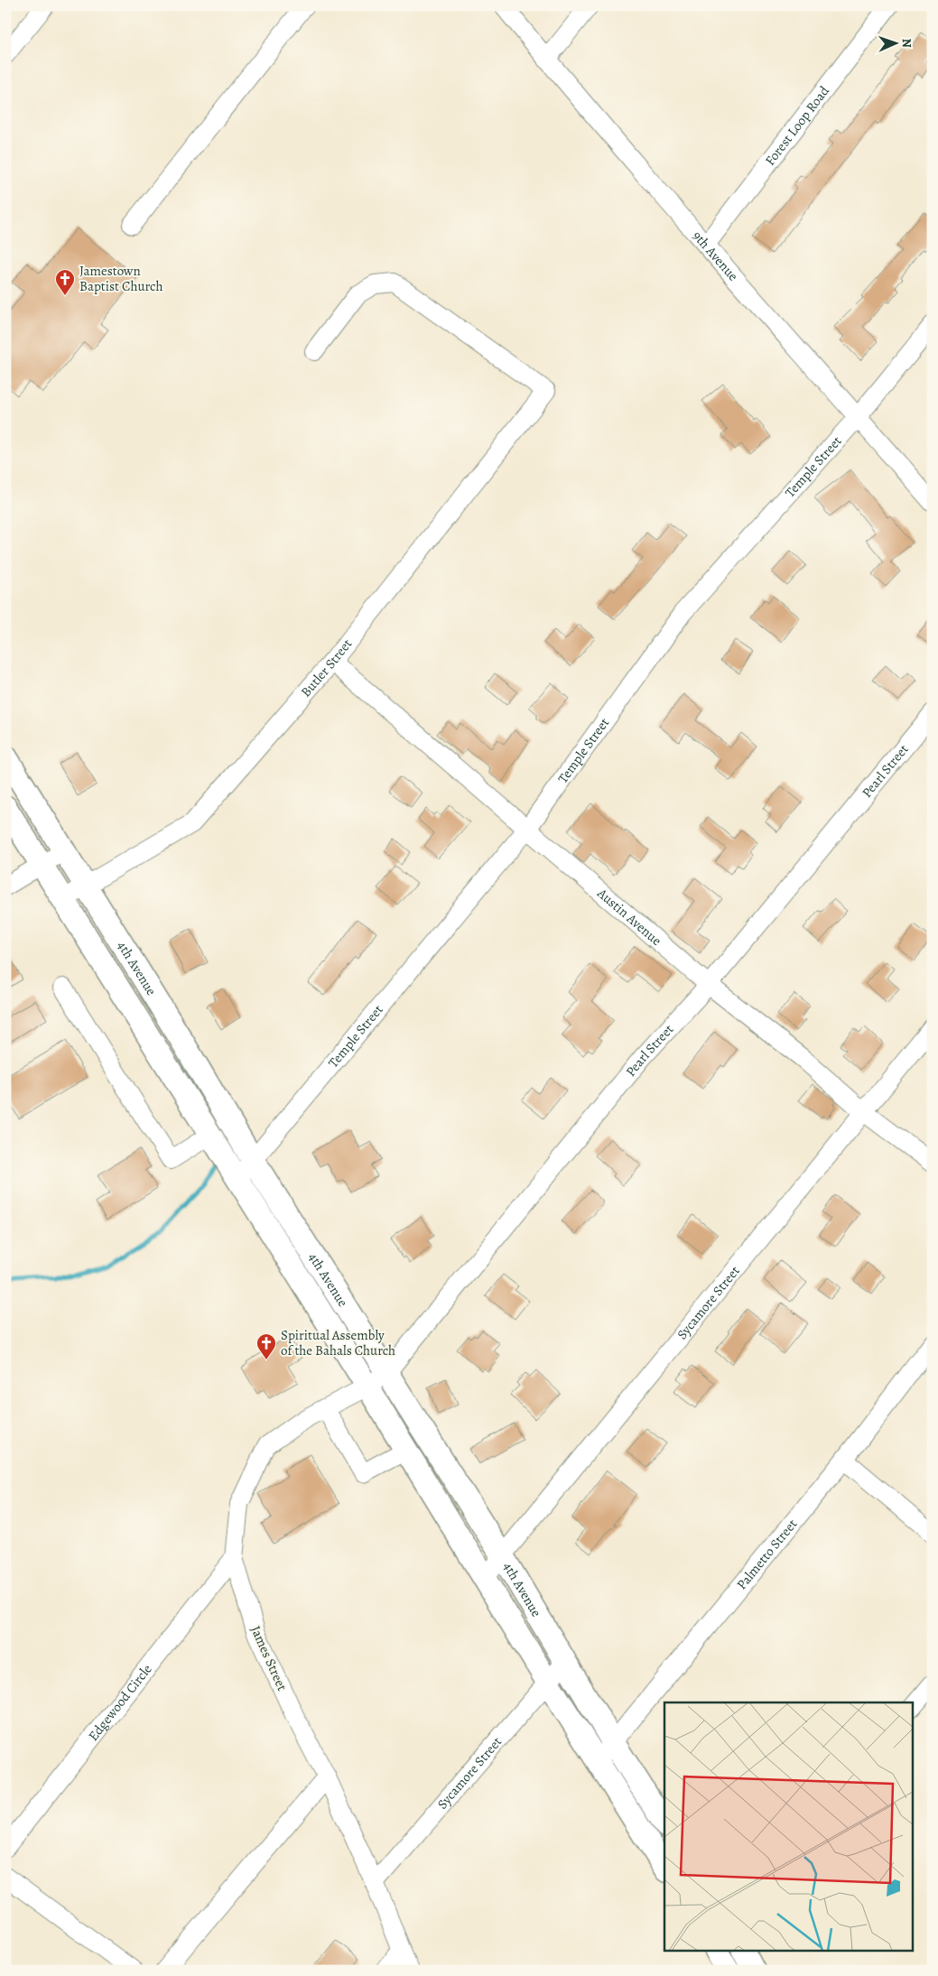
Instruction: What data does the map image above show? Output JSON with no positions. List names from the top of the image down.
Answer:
{
  "streets": {
    "main road": ["4th Avenue"],
    "street": [
      "Forest Loop Road",
      "9th Avenue",
      "Temple Street",
      "Butler Street",
      "Pearl Street",
      "Austin Avenue",
      "Sycamore Street",
      "Palmetto Street",
      "James Street",
      "Edgewood Circle"
    ]
  },
  "crossings": [
    ["Forest Loop Road", "9th Avenue"],
    ["9th Avenue", "Temple Street"],
    ["Temple Street", "Austin Avenue"],
    ["Temple Street", "4th Avenue"],
    ["Butler Street", "Austin Avenue"],
    ["Butler Street", "4th Avenue"],
    ["Pearl Street", "Austin Avenue"],
    ["Pearl Street", "4th Avenue"],
    ["Pearl Street", "James Street"],
    ["Austin Avenue", "Sycamore Street"],
    ["4th Avenue", "Sycamore Street"],
    ["4th Avenue", "Palmetto Street"],
    ["4th Avenue", "James Street"],
    ["Sycamore Street", "James Street"],
    ["James Street", "Edgewood Circle"]
  ],
  "places": {
    "church": ["Jamestown Baptist Church", "Spiritual Assembly of the Bahals Church"]
  },
  "north": "right"
}
